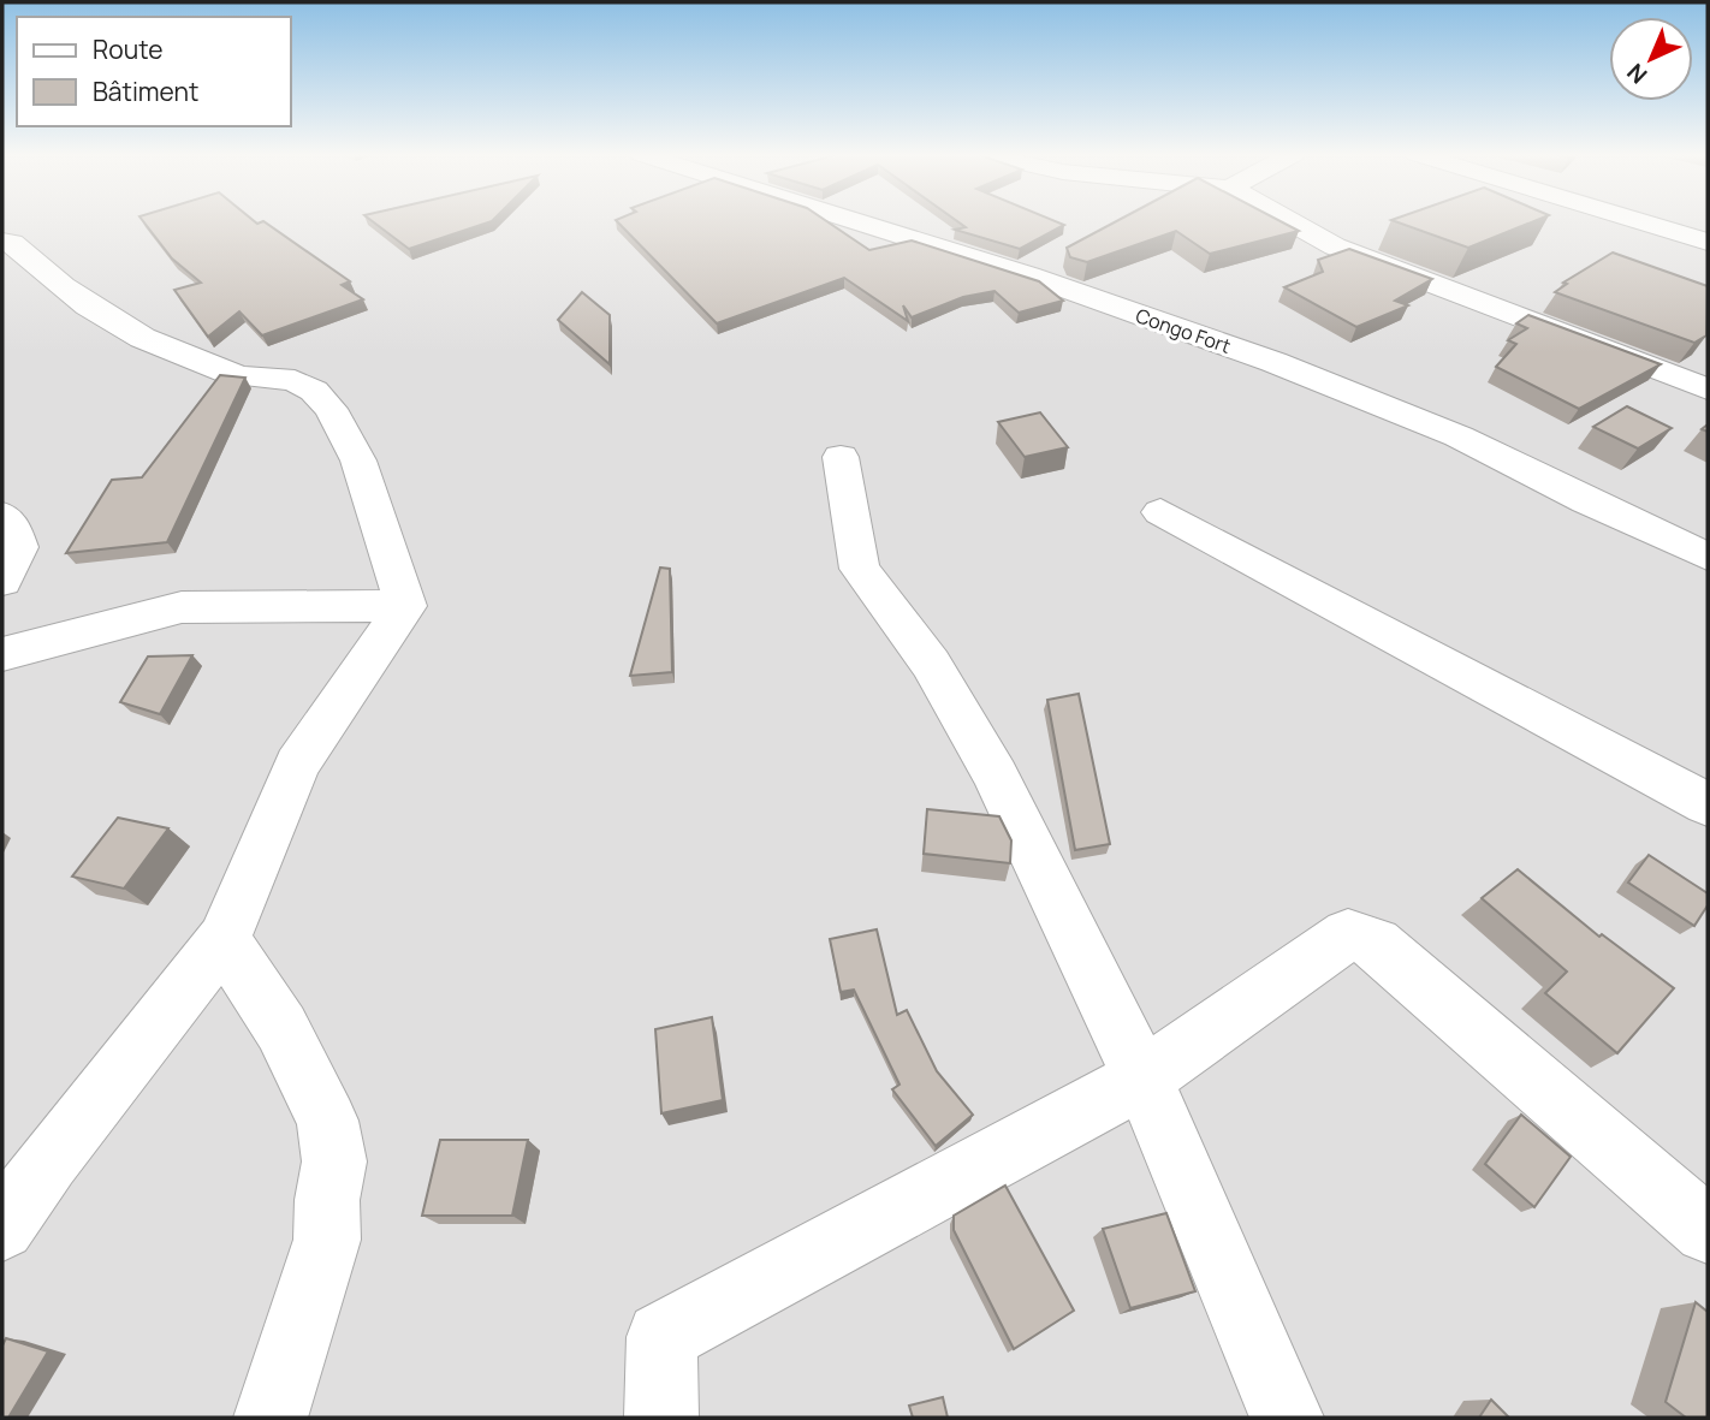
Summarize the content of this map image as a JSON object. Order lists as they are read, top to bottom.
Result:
{
  "streets": {
    "street": ["Congo Fort"]
  },
  "legend": ["Route", "Bâtiment"],
  "north": "bottom left"
}
